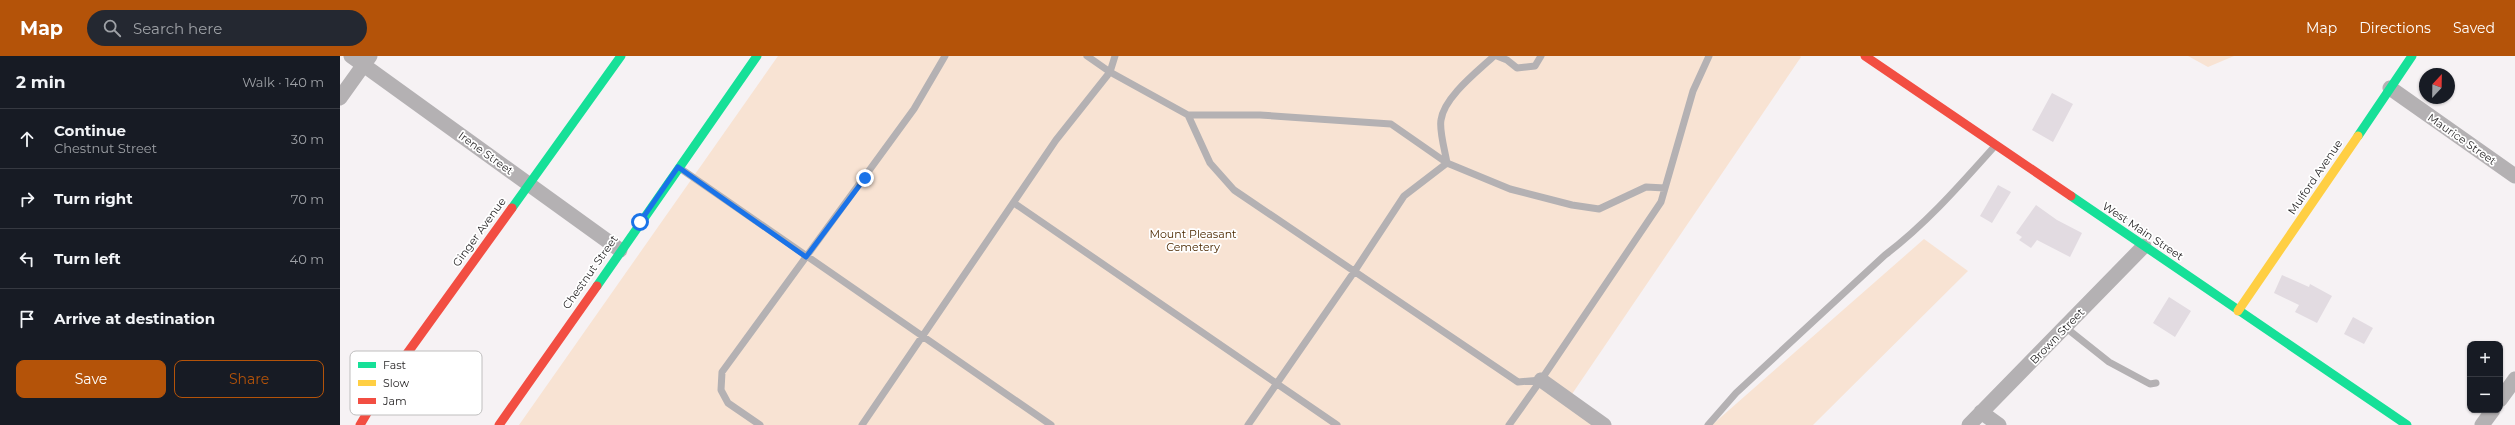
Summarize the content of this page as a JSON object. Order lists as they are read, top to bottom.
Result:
{
  "streets": {
    "main road": [
      "Mulford Avenue",
      "West Main Street",
      "Ginger Avenue",
      "Chestnut Street"
    ],
    "street": ["Maurice Street", "Irene Street", "Brown Street"]
  },
  "crossings": [
    ["Maurice Street", "Mulford Avenue"],
    ["Irene Street", "Ginger Avenue"],
    ["Irene Street", "Chestnut Street"],
    ["Mulford Avenue", "West Main Street"],
    ["West Main Street", "Brown Street"]
  ],
  "parks": ["Mount Pleasant Cemetery"],
  "legend": ["Fast", "Slow", "Jam"],
  "north": "top",
  "page": {
    "header": "Map",
    "search": "Search here",
    "nav": ["Map", "Directions", "Saved"],
    "heading": ["2 min", "Walk · 140 m"],
    "list": [
      ["Continue", "Chestnut Street", "30 m"],
      ["Turn right", "70 m"],
      ["Turn left", "40 m"],
      "Arrive at destination"
    ],
    "map_buttons": ["+", "−"],
    "buttons": ["Save", "Share"]
  }
}
